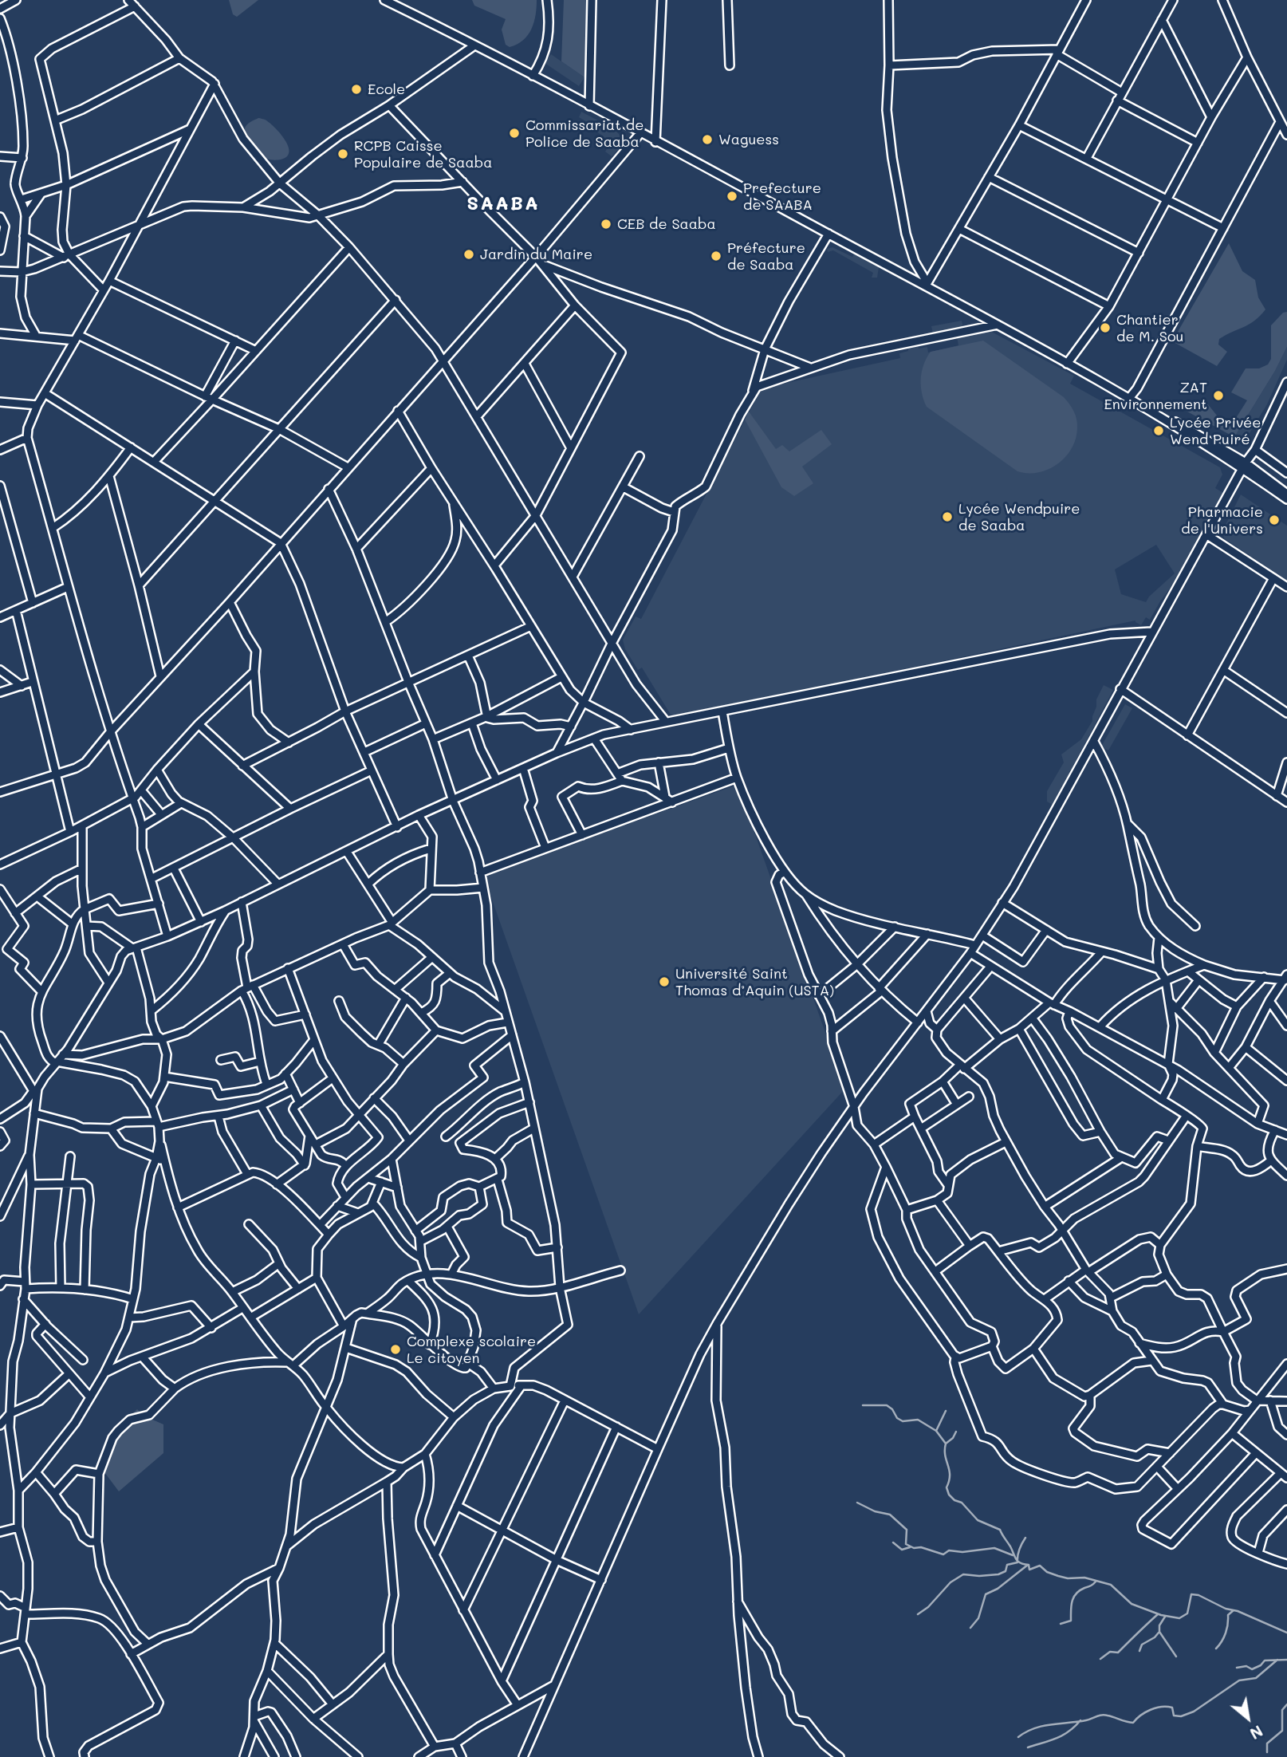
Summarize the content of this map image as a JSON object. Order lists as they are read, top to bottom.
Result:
{
  "districts": ["SAABA"],
  "places": [
    "Ecole",
    "Commissariat de Police de Saaba",
    "Waguess",
    "RCPB Caisse Populaire de Saaba",
    "Prefecture de SAABA",
    "CEB de Saaba",
    "Jardin du Maire",
    "Préfecture de Saaba",
    "Chantier de M. Sou",
    "ZAT Environnement",
    "Lycée Privée Wend Puiré",
    "Lycée Wendpuire de Saaba",
    "Pharmacie de l'Univers",
    "Université Saint Thomas d’Aquin (USTA)",
    "Complexe scolaire Le citoyen"
  ],
  "north": "bottom right"
}
